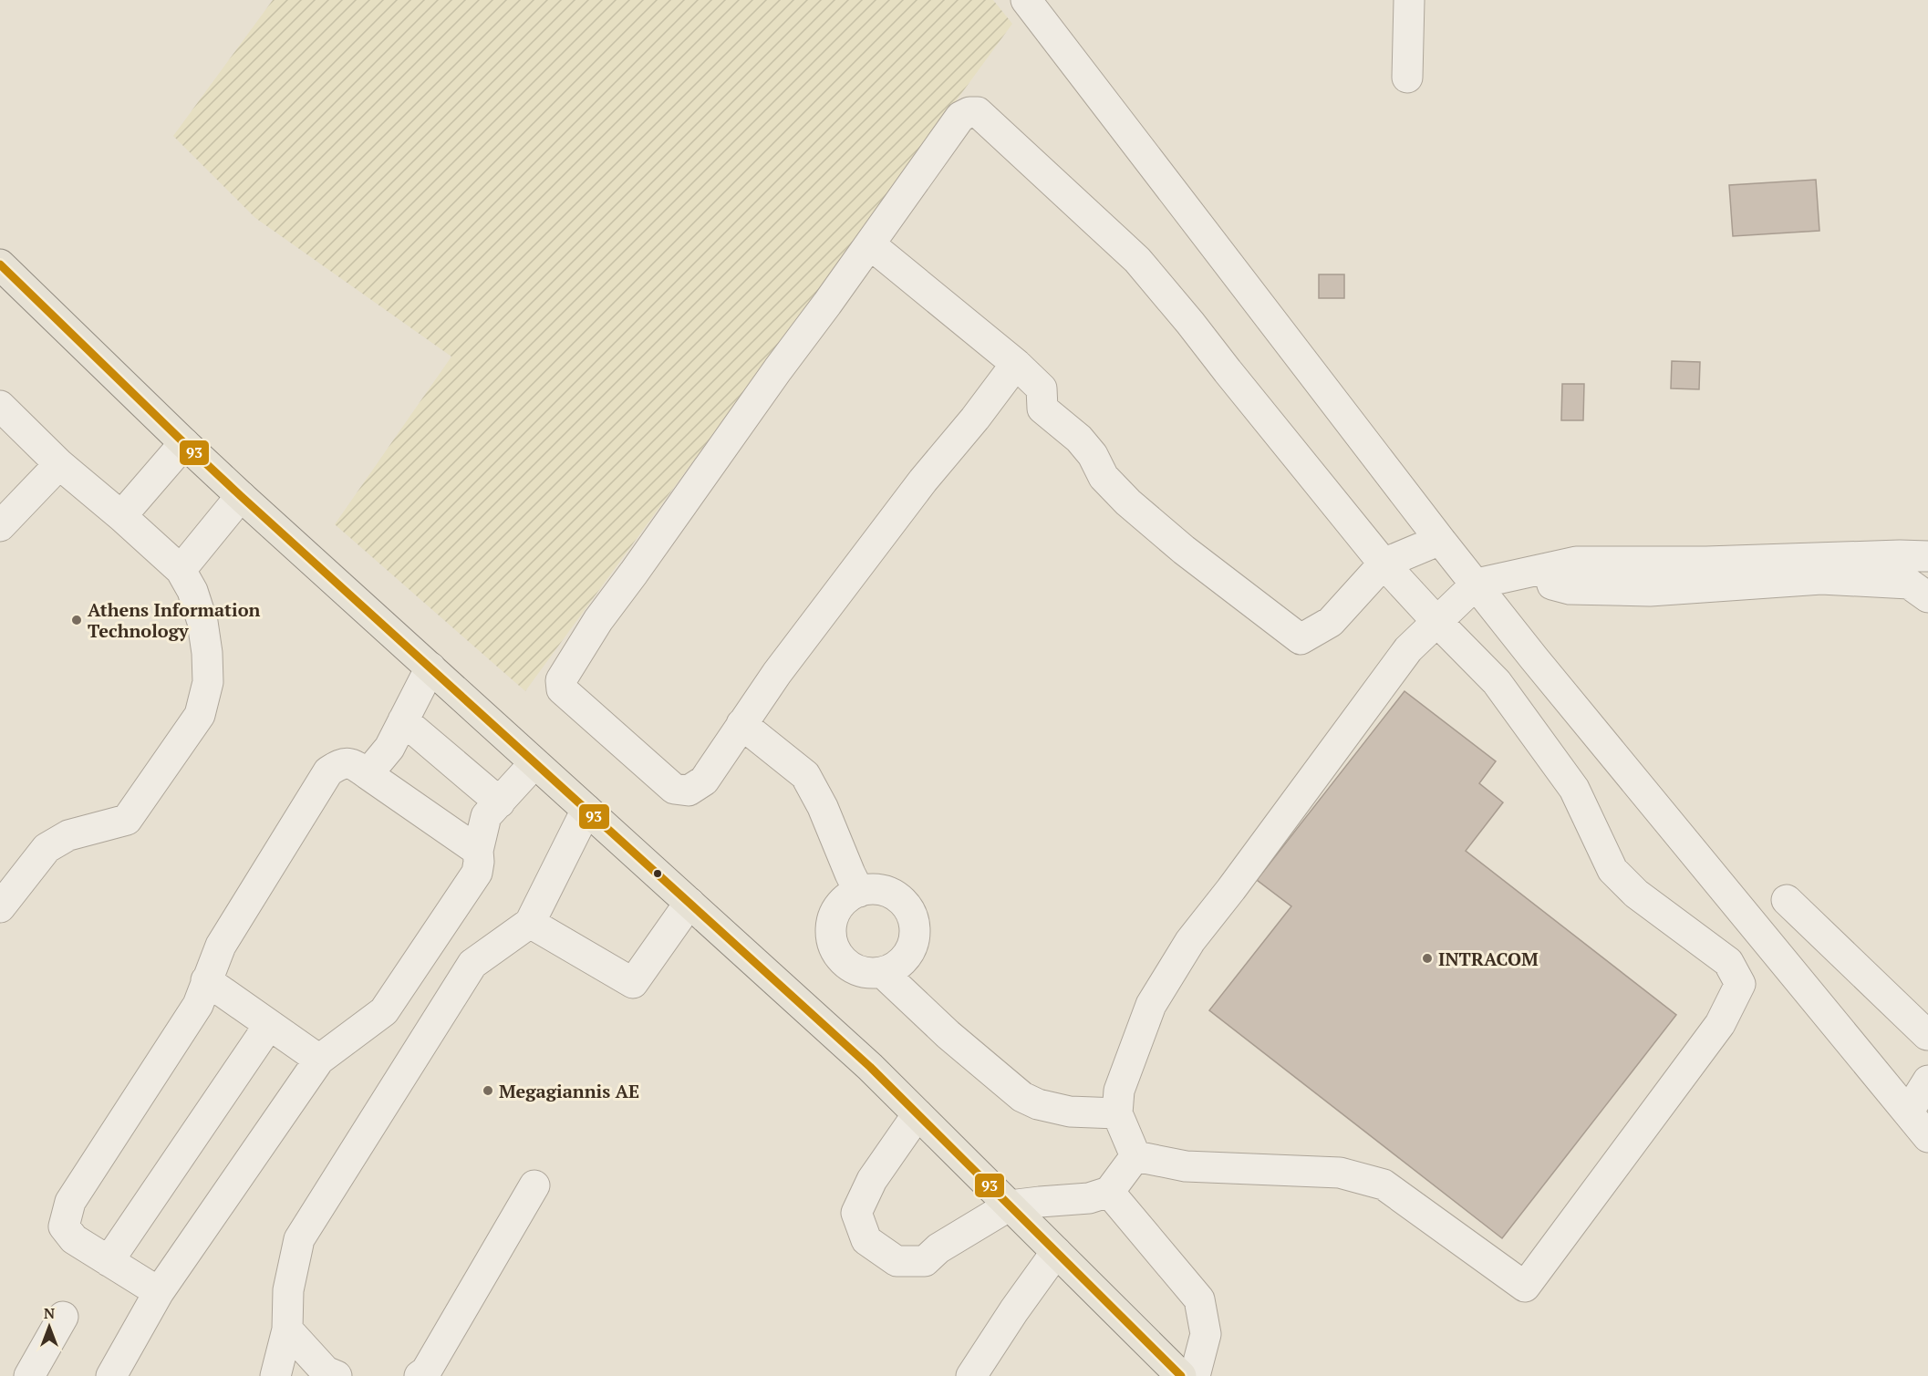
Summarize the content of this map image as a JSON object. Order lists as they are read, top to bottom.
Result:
{
  "places": ["Athens Information Technology", "INTRACOM", "Megagiannis AE"],
  "lines": ["transit line 93"],
  "north": "top"
}
